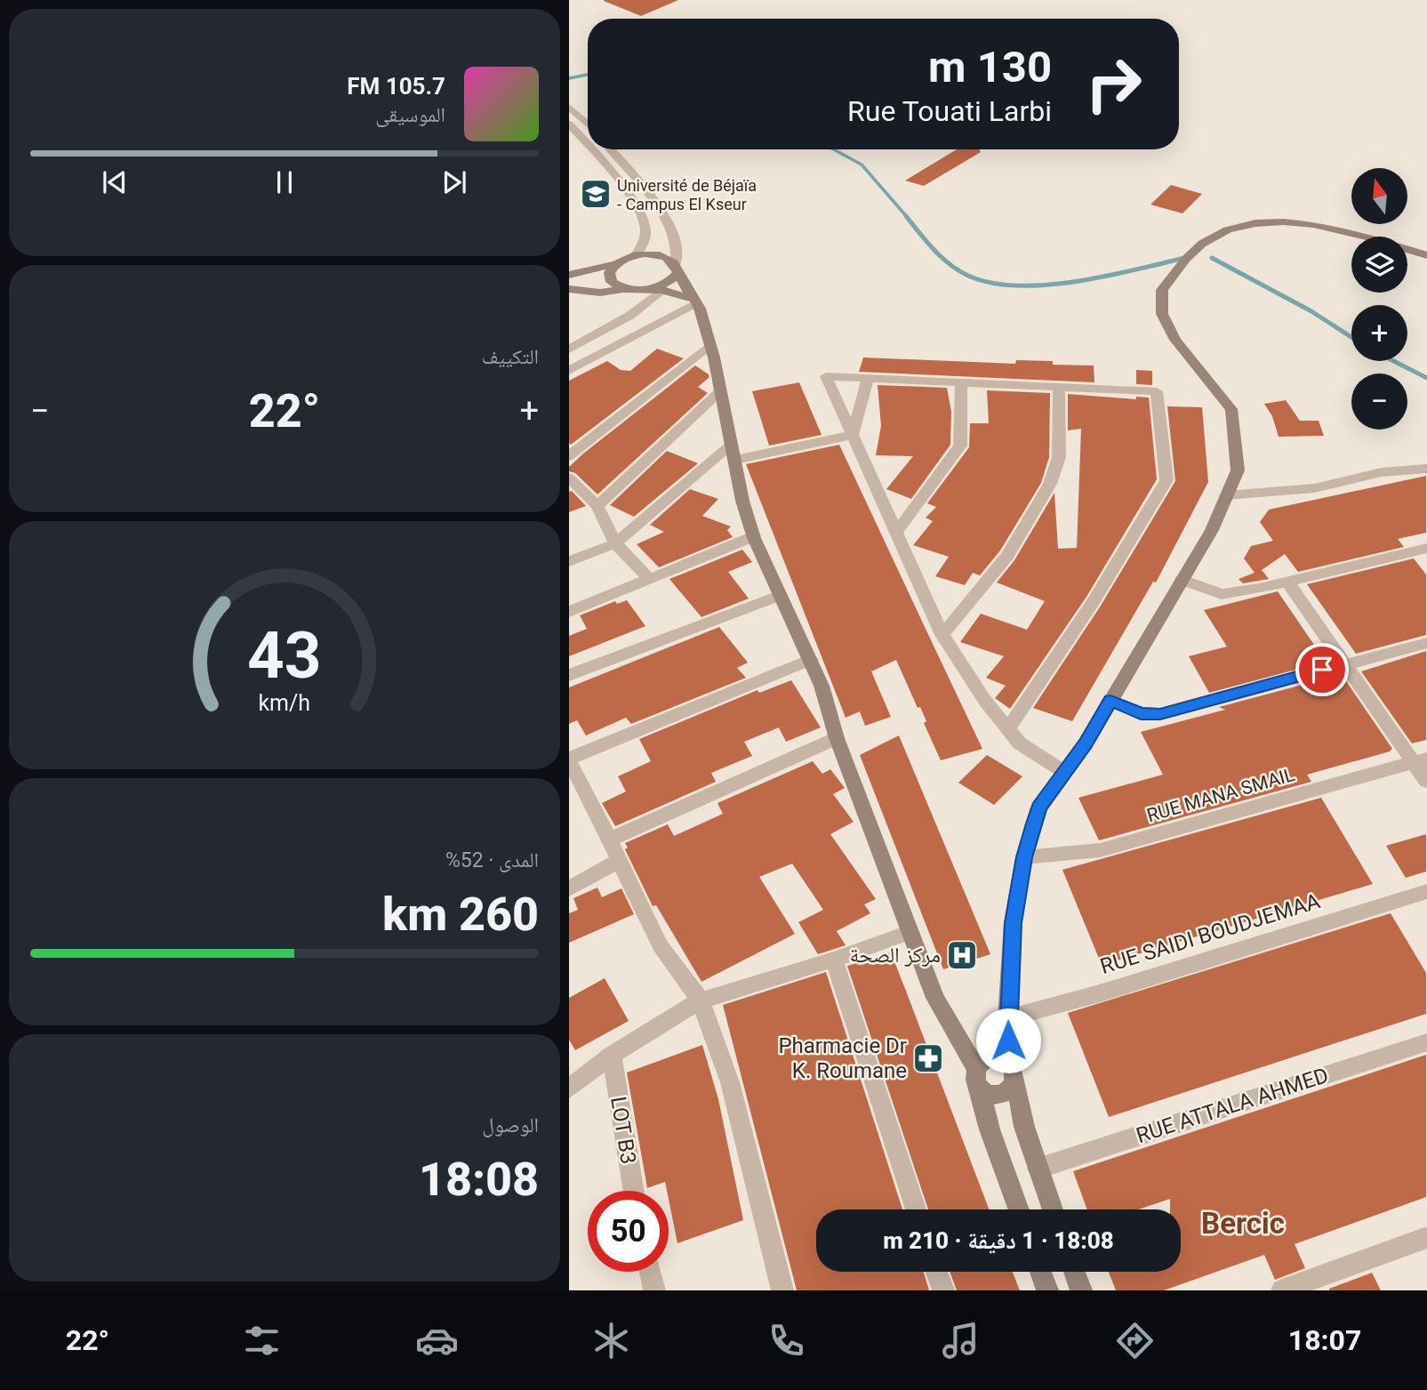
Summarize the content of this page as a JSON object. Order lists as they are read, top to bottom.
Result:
{
  "streets": {
    "street": [
      "RUE MANA SMAIL",
      "RUE SAIDI BOUDJEMAA",
      "RUE ATTALA AHMED",
      "LOT B3"
    ]
  },
  "districts": ["Bercic"],
  "places": {
    "school or university": ["Université de Béjaïa - Campus El Kseur"],
    "hospital": ["مركز الصحة"],
    "pharmacy": ["Pharmacie Dr K. Roumane"]
  },
  "north": "top",
  "page": {
    "turn": ["130 m", "Rue Touati Larbi"],
    "song": ["105.7 FM", "الموسيقى"],
    "map_buttons": ["+", "−"],
    "tile": [
      "التكييف",
      ["المدى · 52%", "260 km"],
      ["الوصول", "18:08"]
    ],
    "heat": ["−", "22°", "+"],
    "limit": "50",
    "trip": "18:08 · 1 دقيقة · 210 m",
    "tabs": ["18:07", "22°"],
    "gauge": ["43", "km/h"]
  }
}
